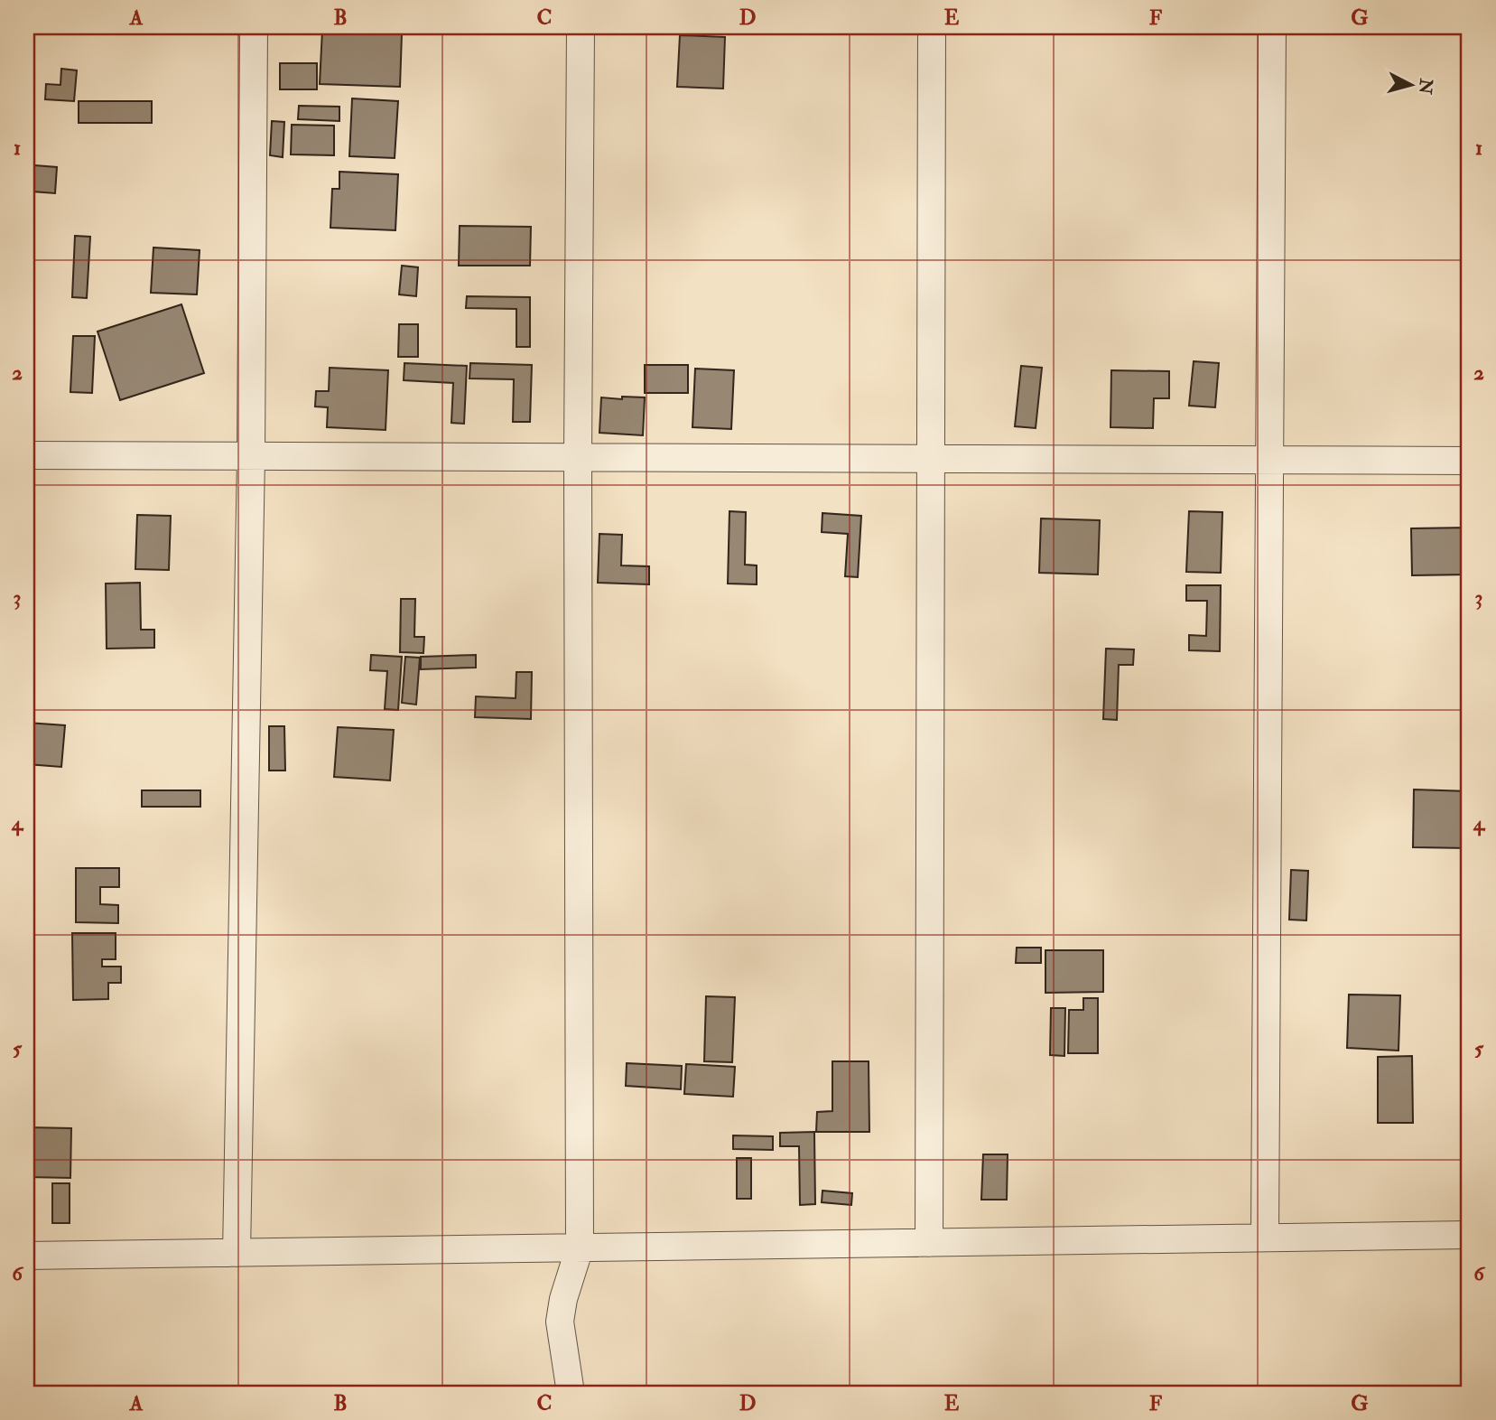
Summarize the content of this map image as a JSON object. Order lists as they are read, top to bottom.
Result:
{
  "north": "right",
  "grid": {
    "columns": [
      "A",
      "B",
      "C",
      "D",
      "E",
      "F",
      "G"
    ],
    "rows": [
      "1",
      "2",
      "3",
      "4",
      "5",
      "6"
    ]
  }
}
